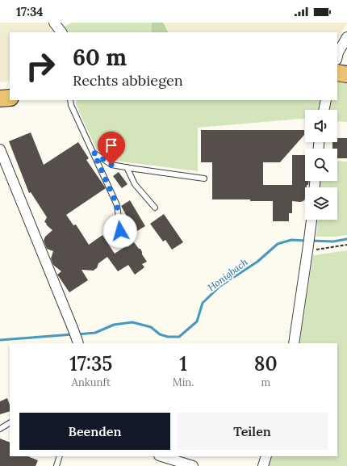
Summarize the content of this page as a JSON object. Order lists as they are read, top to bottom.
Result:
{
  "water": ["Honigbach"],
  "page": {
    "status": "17:34",
    "turn": ["60 m", "Rechts abbiegen"],
    "eta": [
      "17:35",
      "Ankunft",
      "1",
      "Min.",
      "80",
      "m"
    ],
    "buttons": ["Beenden", "Teilen"]
  }
}
